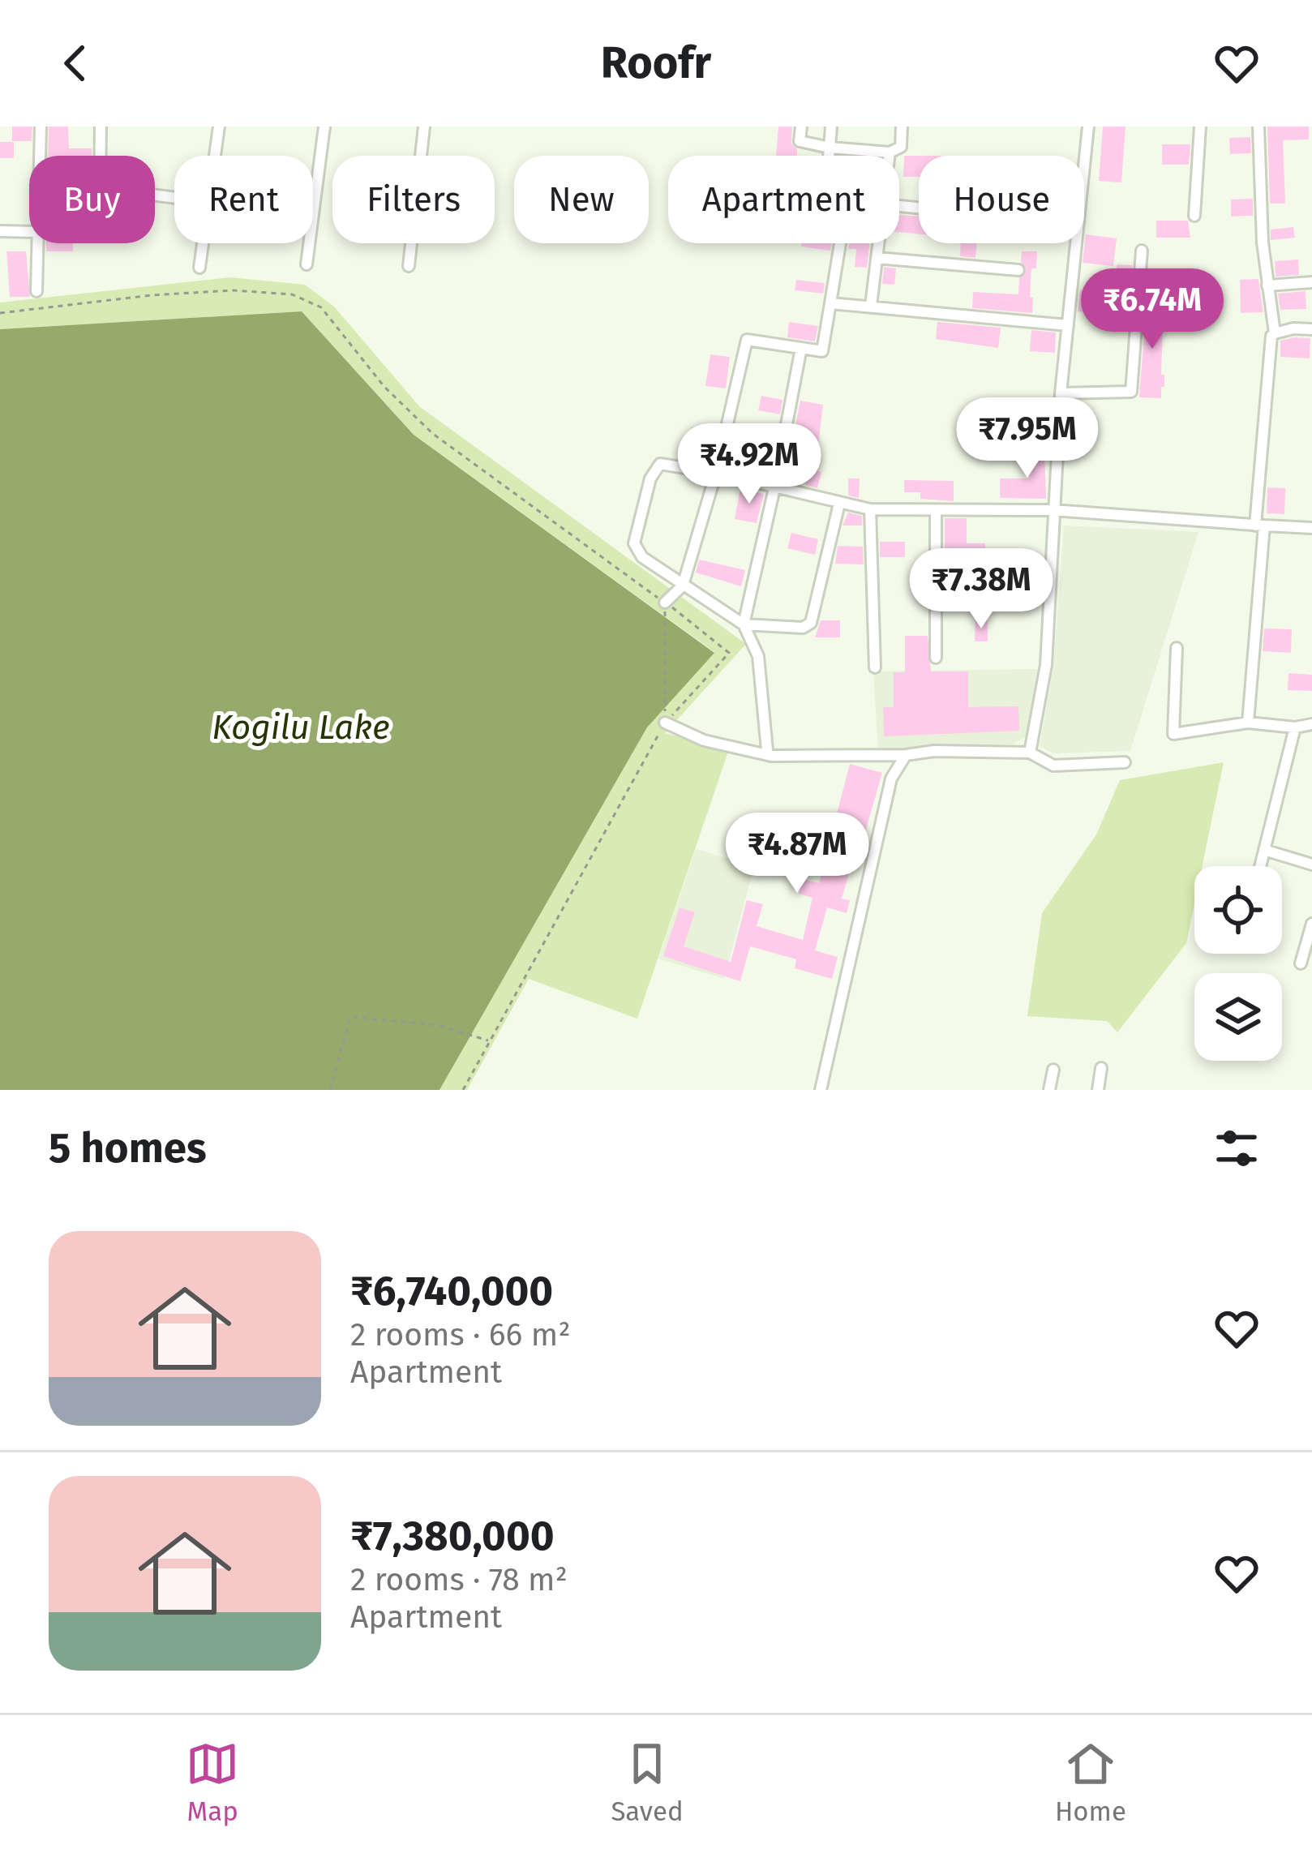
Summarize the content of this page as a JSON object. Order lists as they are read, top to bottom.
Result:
{
  "water": ["Kogilu Lake"],
  "page": {
    "header": "Roofr",
    "chip": [
      "Buy",
      "Rent",
      "Filters",
      "New",
      "Apartment",
      "House"
    ],
    "price": [
      "₹6.74M",
      "₹7.95M",
      "₹4.92M",
      "₹7.38M",
      "₹4.87M"
    ],
    "heading": "5 homes",
    "list": [
      {
        "name": "₹6,740,000",
        "note": "2 rooms · 66 m² · Apartment"
      },
      {
        "name": "₹7,380,000",
        "note": "2 rooms · 78 m² · Apartment"
      }
    ],
    "tabs": ["Map", "Saved", "Home"]
  }
}
